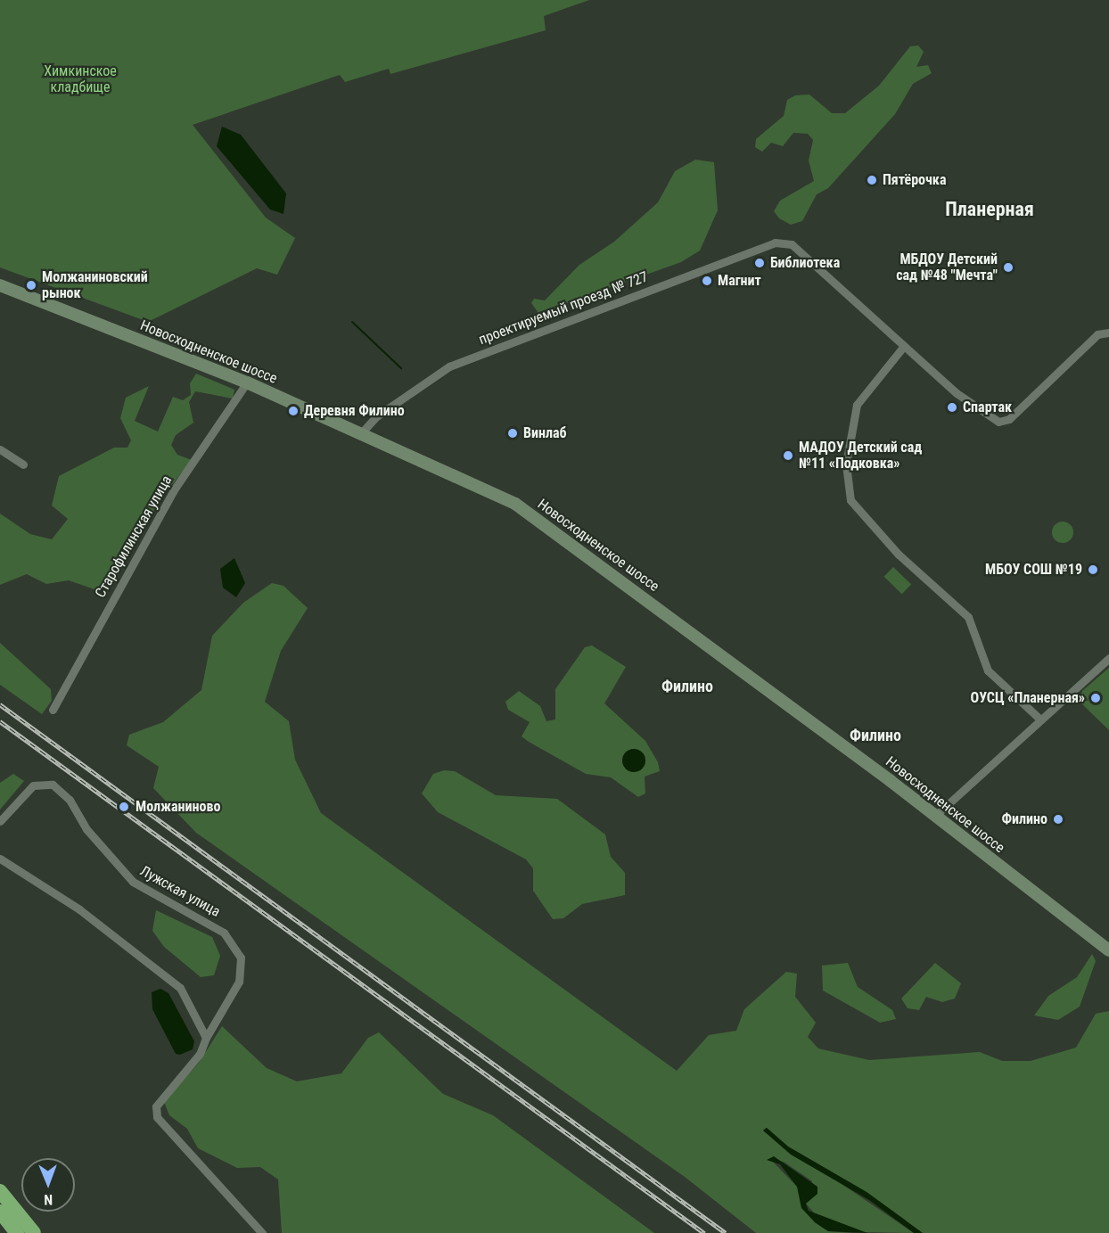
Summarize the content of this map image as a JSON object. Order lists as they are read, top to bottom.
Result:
{
  "streets": {
    "main road": ["Новосходненское шоссе"],
    "street": ["проектируемый проезд № 727", "Старофилинская улица", "Лужская улица"]
  },
  "crossings": [
    ["проектируемый проезд № 727", "Новосходненское шоссе"],
    ["Новосходненское шоссе", "Старофилинская улица"]
  ],
  "districts": ["Планерная", "Филино", "Филино"],
  "parks": ["Химкинское кладбище"],
  "places": [
    "Пятёрочка",
    "Библиотека",
    "МБДОУ Детский сад №48 \"Мечта\"",
    "Магнит",
    "Молжаниновский рынок",
    "Спартак",
    "Деревня Филино",
    "Винлаб",
    "МАДОУ Детский сад №11 «Подковка»",
    "МБОУ СОШ №19",
    "ОУСЦ «Планерная»",
    "Молжаниново",
    "Филино"
  ],
  "north": "bottom"
}
